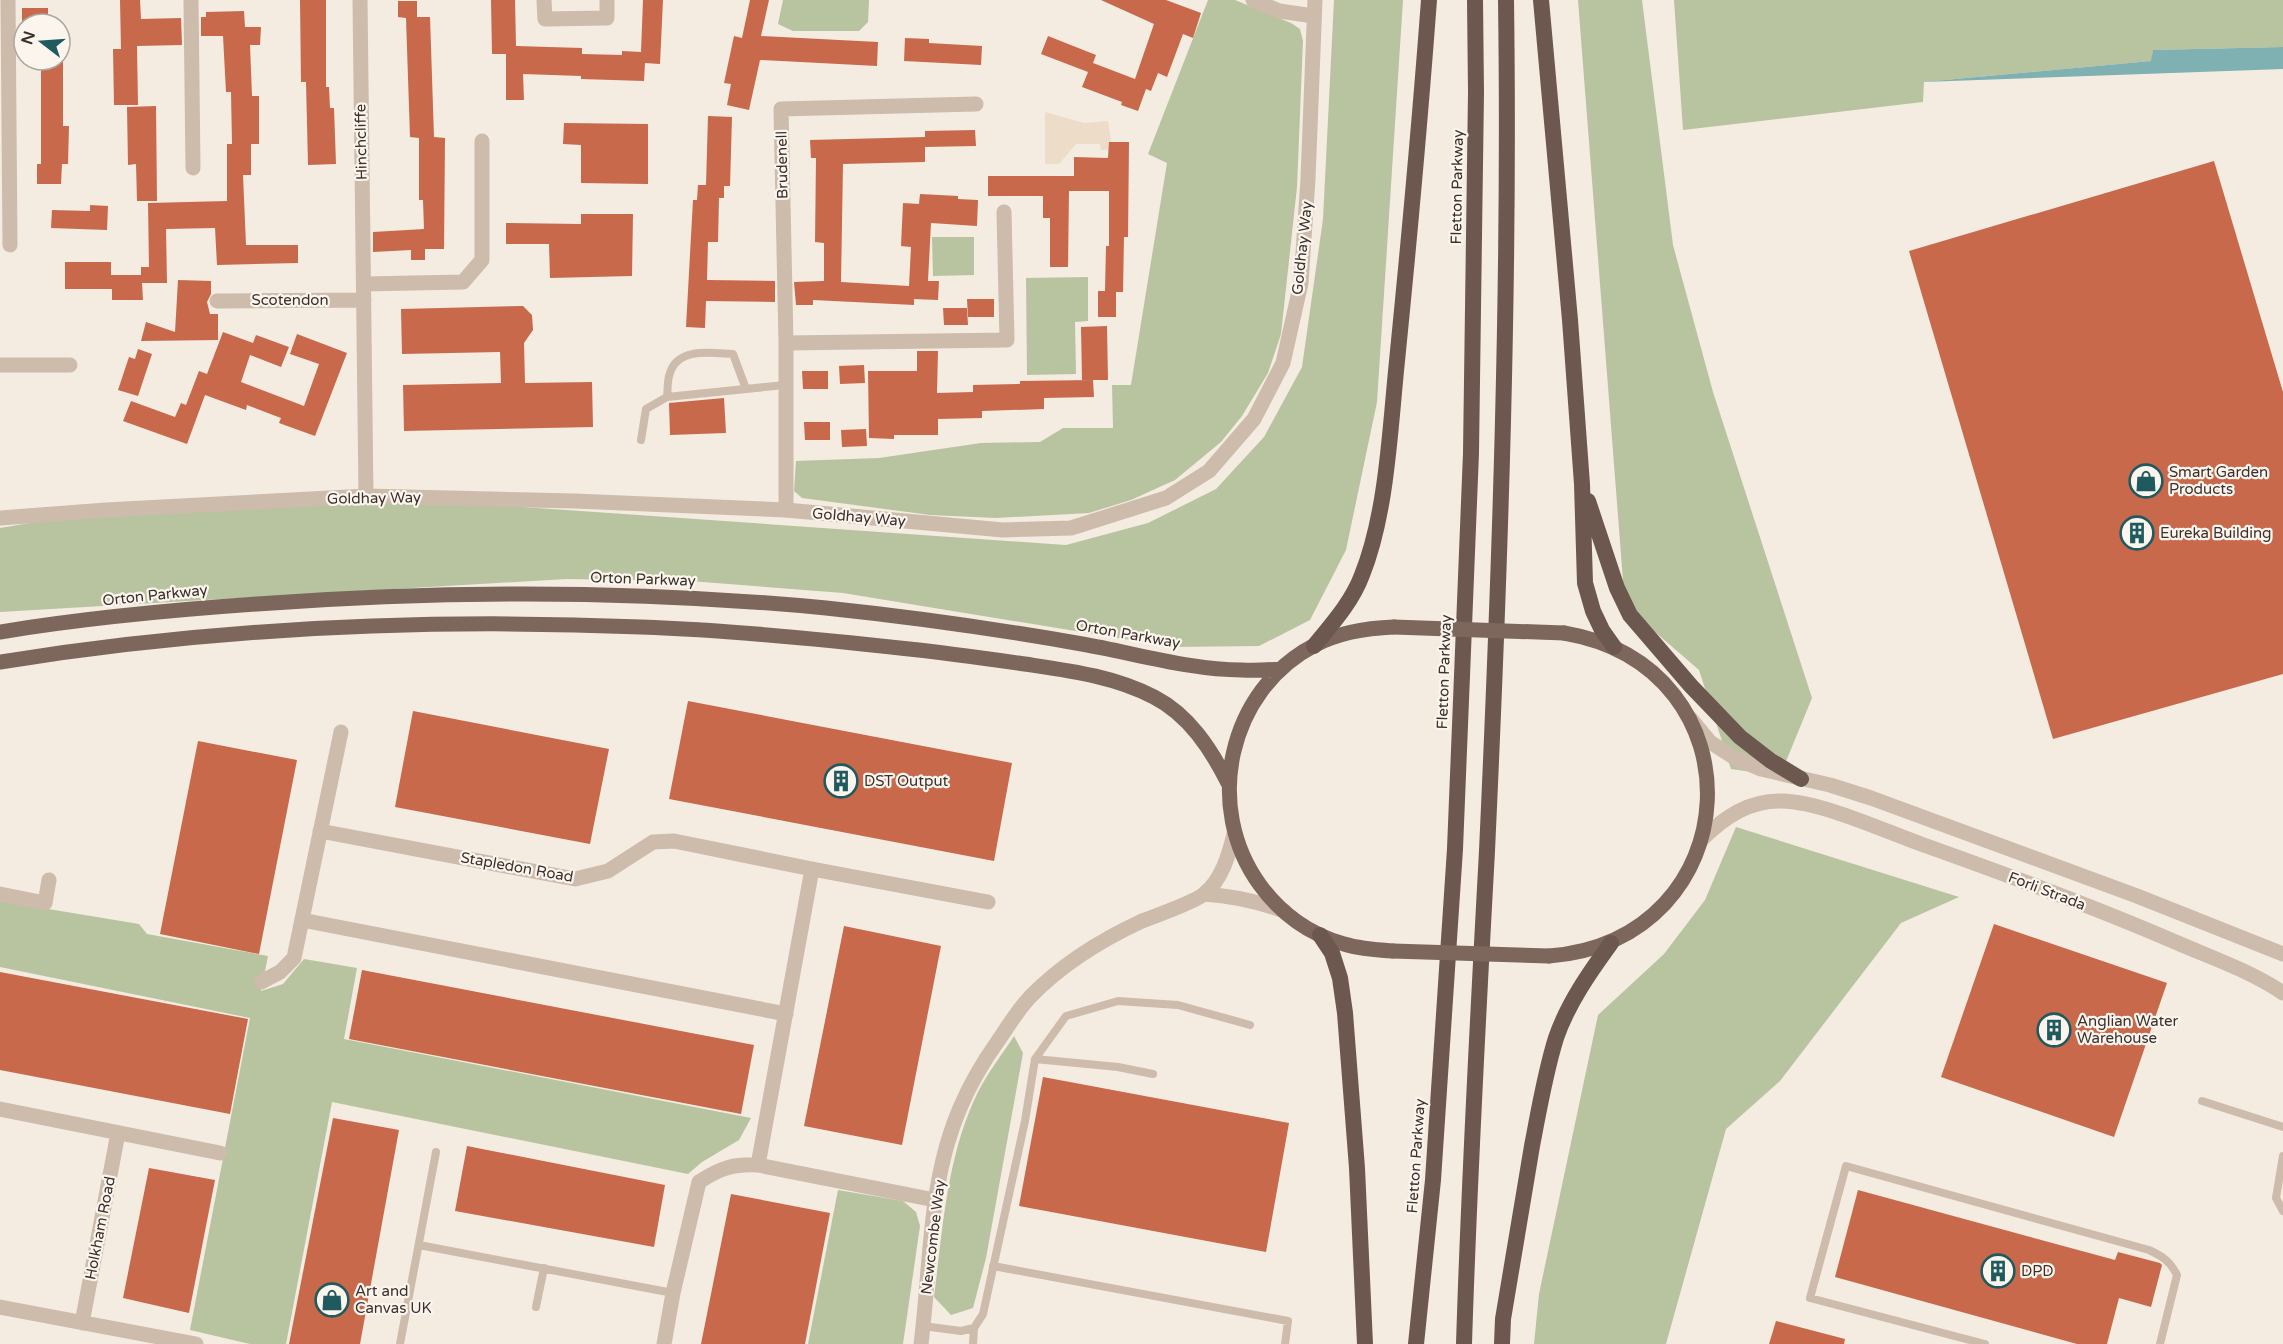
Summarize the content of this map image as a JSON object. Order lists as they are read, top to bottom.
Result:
{
  "streets": {
    "highway": ["Fletton Parkway"],
    "main road": ["Orton Parkway"],
    "street": [
      "Hinchcliffe",
      "Brudenell",
      "Goldhay Way",
      "Scotendon",
      "Stapledon Road",
      "Forli Strada",
      "Holkham Road",
      "Newcombe Way"
    ]
  },
  "crossings": [
    ["Hinchcliffe", "Goldhay Way"],
    ["Hinchcliffe", "Scotendon"],
    ["Brudenell", "Goldhay Way"]
  ],
  "places": {
    "shop": ["Smart Garden Products", "Art and Canvas UK"],
    "building": [
      "Eureka Building",
      "DST Output",
      "Anglian Water Warehouse",
      "DPD"
    ]
  },
  "north": "left"
}
